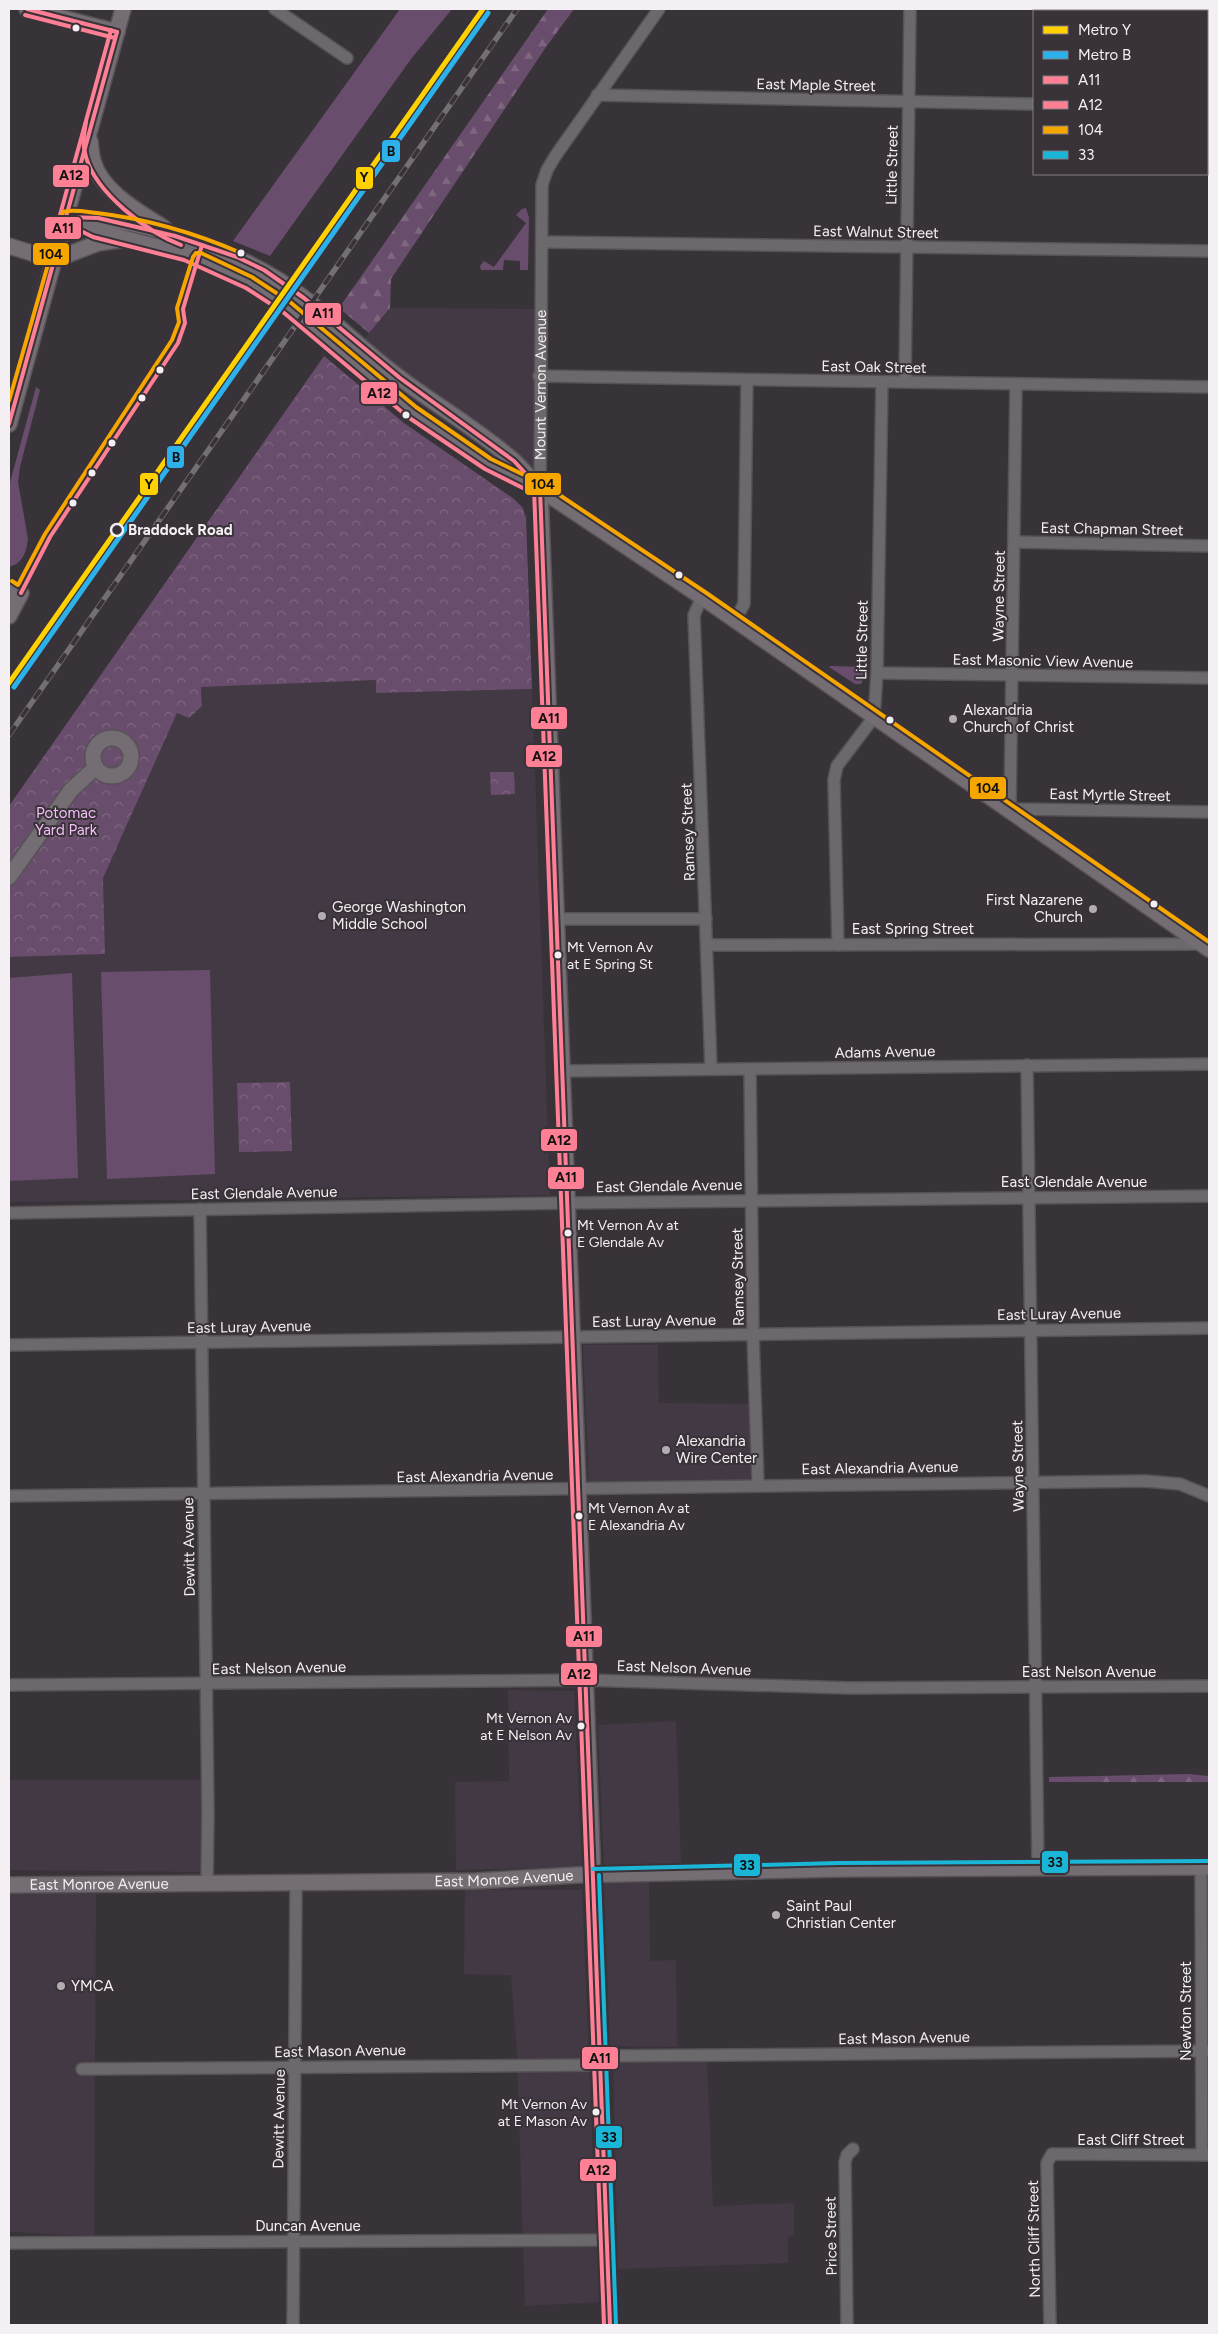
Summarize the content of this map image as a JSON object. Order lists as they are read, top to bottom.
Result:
{
  "streets": {
    "main road": ["Mount Vernon Avenue", "East Monroe Avenue"],
    "street": [
      "East Maple Street",
      "Little Street",
      "East Walnut Street",
      "East Oak Street",
      "East Chapman Street",
      "Wayne Street",
      "East Masonic View Avenue",
      "East Myrtle Street",
      "Ramsey Street",
      "East Spring Street",
      "Adams Avenue",
      "East Glendale Avenue",
      "East Luray Avenue",
      "East Alexandria Avenue",
      "Dewitt Avenue",
      "East Nelson Avenue",
      "Newton Street",
      "East Mason Avenue",
      "East Cliff Street",
      "Duncan Avenue",
      "Price Street",
      "North Cliff Street"
    ]
  },
  "crossings": [
    ["East Maple Street", "Little Street"],
    ["East Maple Street", "Mount Vernon Avenue"],
    ["Little Street", "East Walnut Street"],
    ["Little Street", "East Oak Street"],
    ["Little Street", "East Masonic View Avenue"],
    ["East Walnut Street", "Mount Vernon Avenue"],
    ["East Oak Street", "Mount Vernon Avenue"],
    ["East Oak Street", "Wayne Street"],
    ["Mount Vernon Avenue", "Adams Avenue"],
    ["Mount Vernon Avenue", "East Glendale Avenue"],
    ["Mount Vernon Avenue", "East Luray Avenue"],
    ["Mount Vernon Avenue", "East Alexandria Avenue"],
    ["Mount Vernon Avenue", "East Nelson Avenue"],
    ["Mount Vernon Avenue", "East Monroe Avenue"],
    ["Mount Vernon Avenue", "East Mason Avenue"],
    ["Mount Vernon Avenue", "Duncan Avenue"],
    ["East Chapman Street", "Wayne Street"],
    ["Wayne Street", "East Masonic View Avenue"],
    ["Wayne Street", "East Myrtle Street"],
    ["Wayne Street", "Adams Avenue"],
    ["Wayne Street", "East Glendale Avenue"],
    ["Wayne Street", "East Luray Avenue"],
    ["Wayne Street", "East Alexandria Avenue"],
    ["Wayne Street", "East Nelson Avenue"],
    ["Wayne Street", "East Monroe Avenue"],
    ["Ramsey Street", "East Spring Street"],
    ["Ramsey Street", "Adams Avenue"],
    ["Ramsey Street", "East Glendale Avenue"],
    ["Ramsey Street", "East Luray Avenue"],
    ["Ramsey Street", "East Alexandria Avenue"],
    ["East Glendale Avenue", "Dewitt Avenue"],
    ["East Luray Avenue", "Dewitt Avenue"],
    ["East Alexandria Avenue", "Dewitt Avenue"],
    ["Dewitt Avenue", "East Nelson Avenue"],
    ["Dewitt Avenue", "East Monroe Avenue"],
    ["Dewitt Avenue", "East Mason Avenue"],
    ["Dewitt Avenue", "Duncan Avenue"],
    ["East Monroe Avenue", "Newton Street"],
    ["Newton Street", "East Mason Avenue"],
    ["Newton Street", "East Cliff Street"],
    ["East Cliff Street", "North Cliff Street"]
  ],
  "parks": ["Potomac Yard Park"],
  "places": [
    "Braddock Road",
    "Alexandria Church of Christ",
    "First Nazarene Church",
    "George Washington Middle School",
    "Mt Vernon Av at E Spring St",
    "Mt Vernon Av at E Glendale Av",
    "Alexandria Wire Center",
    "Mt Vernon Av at E Alexandria Av",
    "Mt Vernon Av at E Nelson Av",
    "Saint Paul Christian Center",
    "YMCA",
    "Mt Vernon Av at E Mason Av"
  ],
  "lines": [
    "metro line Y",
    "transit line A11",
    "metro line B",
    "transit line A12",
    "transit line 104",
    "transit line 33"
  ],
  "legend": [
    "Metro Y",
    "Metro B",
    "A11",
    "A12",
    "104",
    "33"
  ]
}
